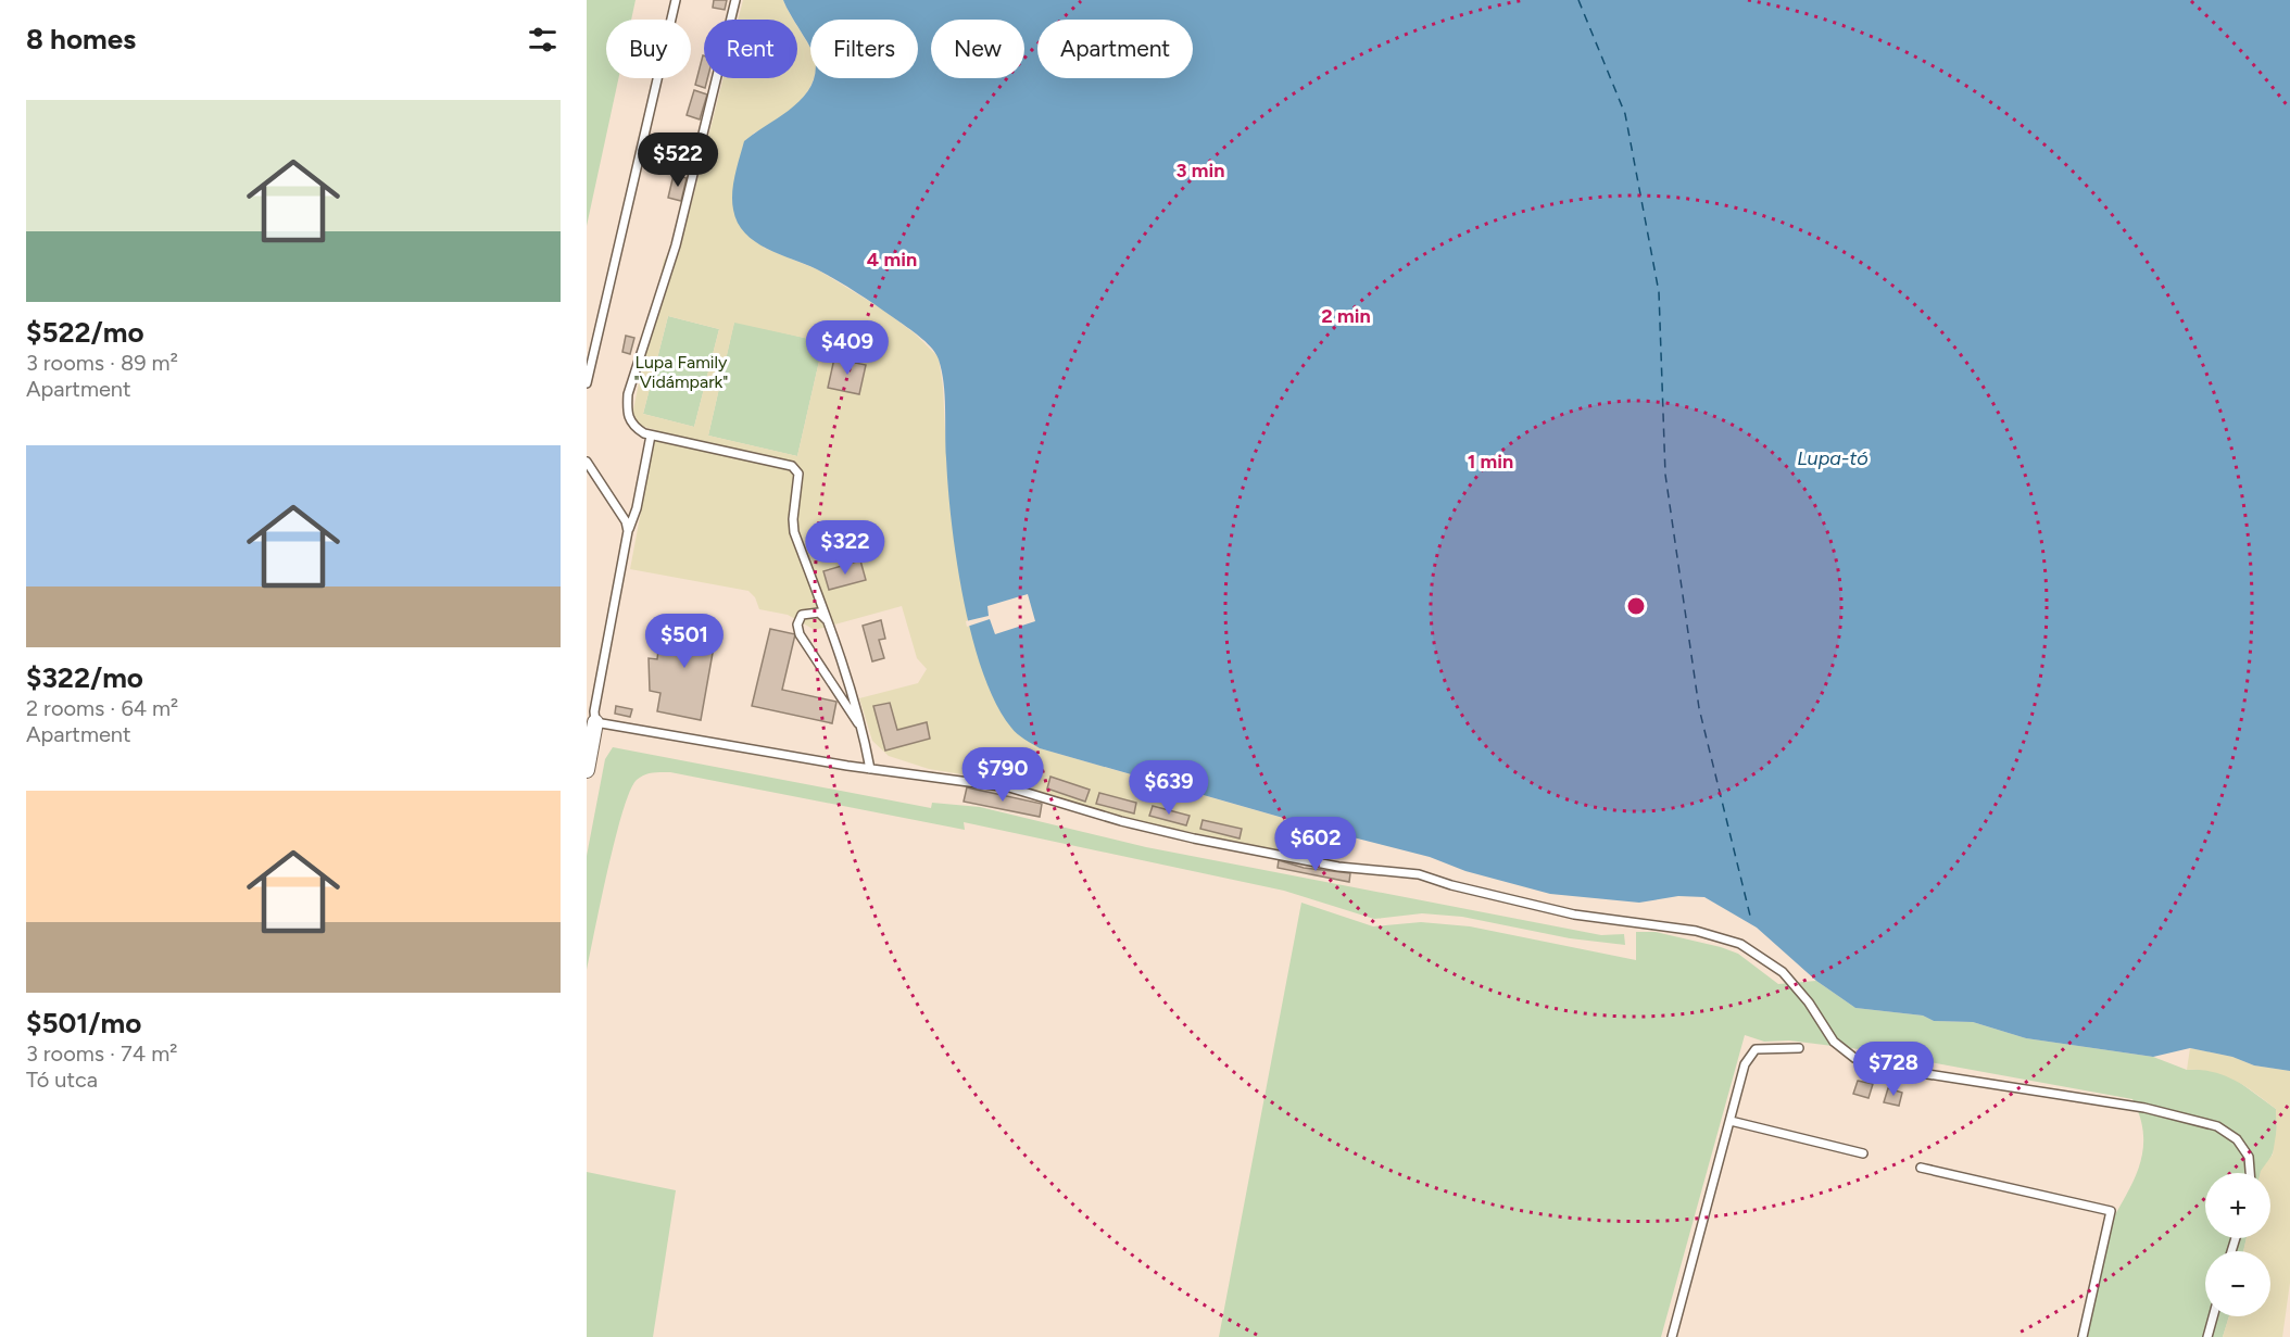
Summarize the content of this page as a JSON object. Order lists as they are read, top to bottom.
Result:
{
  "water": ["Lupa-tó"],
  "parks": ["Lupa Family \"Vidámpark\""],
  "page": {
    "heading": "8 homes",
    "chip": [
      "Buy",
      "Rent",
      "Filters",
      "New",
      "Apartment"
    ],
    "list": [
      {
        "name": "$522/mo",
        "note": "3 rooms · 89 m² · Apartment"
      },
      {
        "name": "$322/mo",
        "note": "2 rooms · 64 m² · Apartment"
      },
      {
        "name": "$501/mo",
        "note": "3 rooms · 74 m² · Tó utca"
      }
    ],
    "price": [
      "$522",
      "$409",
      "$322",
      "$501",
      "$790",
      "$639",
      "$602",
      "$728"
    ],
    "map_buttons": ["+", "−"]
  },
  "rings": [
    "3 min",
    "4 min",
    "2 min",
    "1 min"
  ]
}
